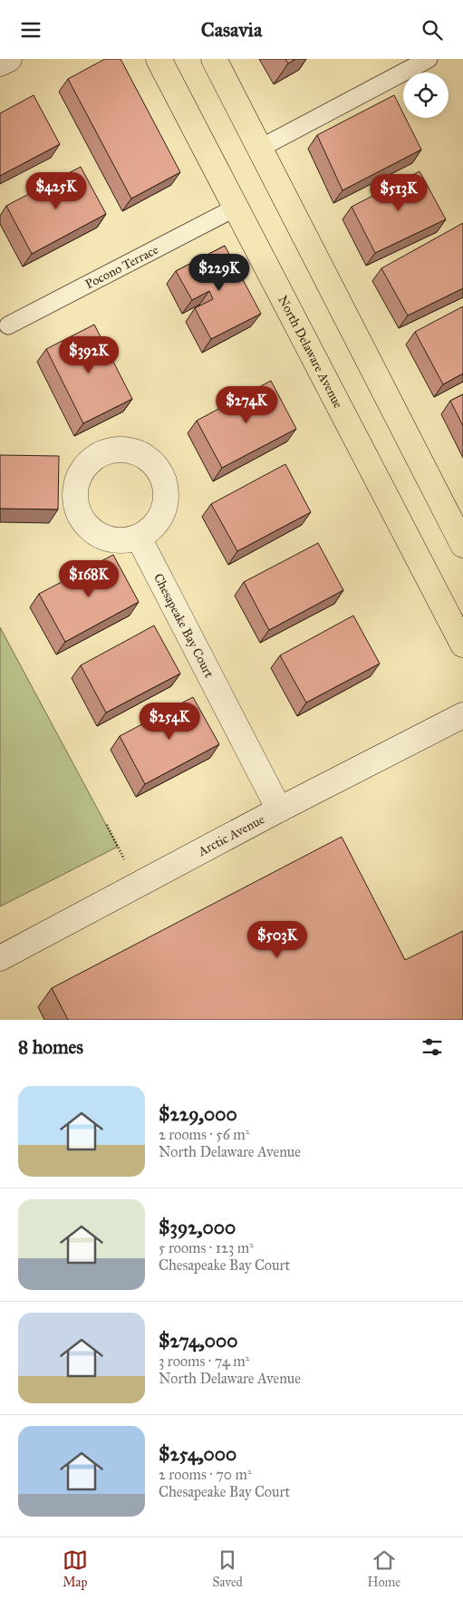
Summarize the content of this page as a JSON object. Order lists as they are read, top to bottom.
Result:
{
  "streets": {
    "highway": ["North Delaware Avenue"],
    "street": ["Chesapeake Bay Court", "Arctic Avenue"],
    "lane": ["Pocono Terrace"]
  },
  "crossings": [
    ["Pocono Terrace", "North Delaware Avenue"],
    ["Chesapeake Bay Court", "Arctic Avenue"]
  ],
  "page": {
    "header": "Casavia",
    "price": [
      "$425K",
      "$513K",
      "$229K",
      "$392K",
      "$274K",
      "$168K",
      "$254K",
      "$503K"
    ],
    "heading": "8 homes",
    "list": [
      {
        "name": "$229,000",
        "note": "2 rooms · 56 m² · North Delaware Avenue"
      },
      {
        "name": "$392,000",
        "note": "5 rooms · 123 m² · Chesapeake Bay Court"
      },
      {
        "name": "$274,000",
        "note": "3 rooms · 74 m² · North Delaware Avenue"
      },
      {
        "name": "$254,000",
        "note": "2 rooms · 70 m² · Chesapeake Bay Court"
      }
    ],
    "tabs": ["Map", "Saved", "Home"]
  }
}
